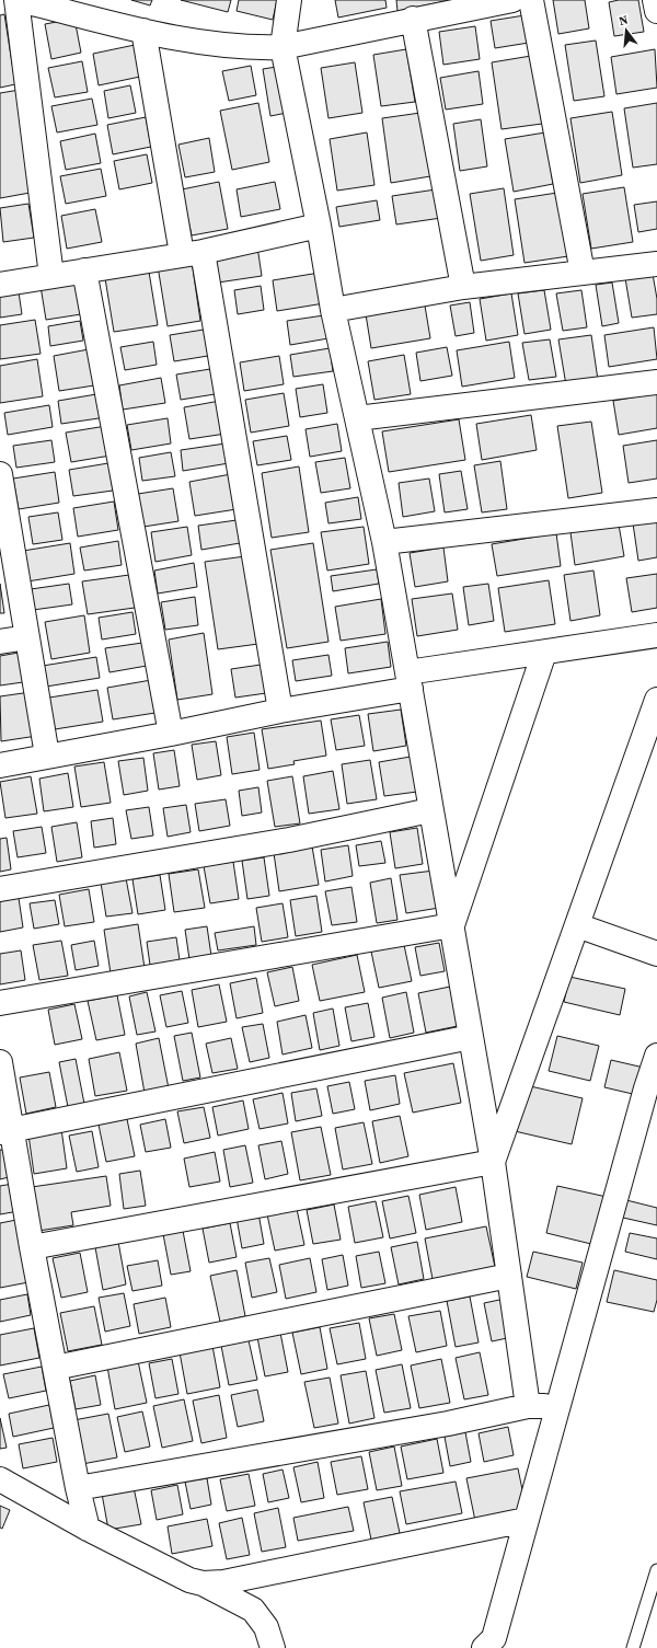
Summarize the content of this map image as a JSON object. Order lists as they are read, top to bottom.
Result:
{
  "north": "top"
}
